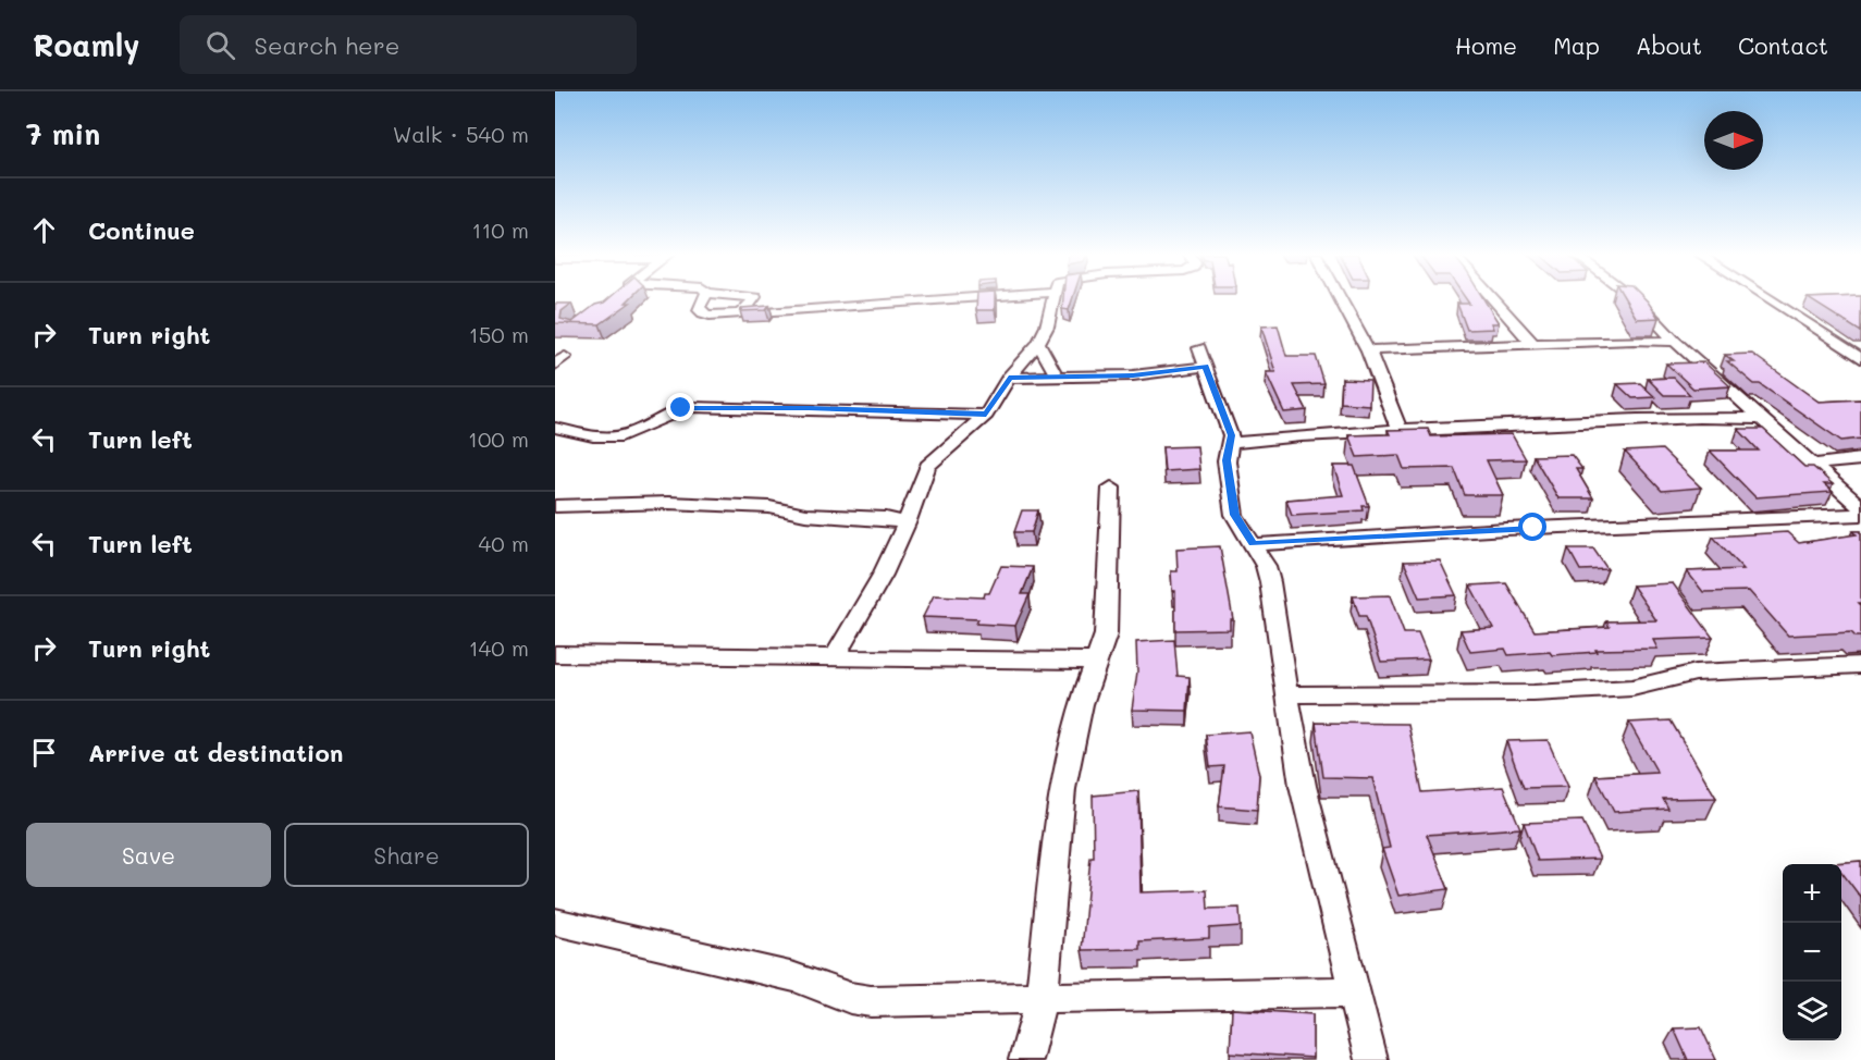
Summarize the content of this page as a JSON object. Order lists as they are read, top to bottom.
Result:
{
  "north": "right",
  "page": {
    "header": "Roamly",
    "search": "Search here",
    "nav": [
      "Home",
      "Map",
      "About",
      "Contact"
    ],
    "heading": ["7 min", "Walk · 540 m"],
    "list": [
      ["Continue", "110 m"],
      ["Turn right", "150 m"],
      ["Turn left", "100 m"],
      ["Turn left", "40 m"],
      ["Turn right", "140 m"],
      "Arrive at destination"
    ],
    "buttons": ["Save", "Share"],
    "map_buttons": ["+", "−"]
  }
}
